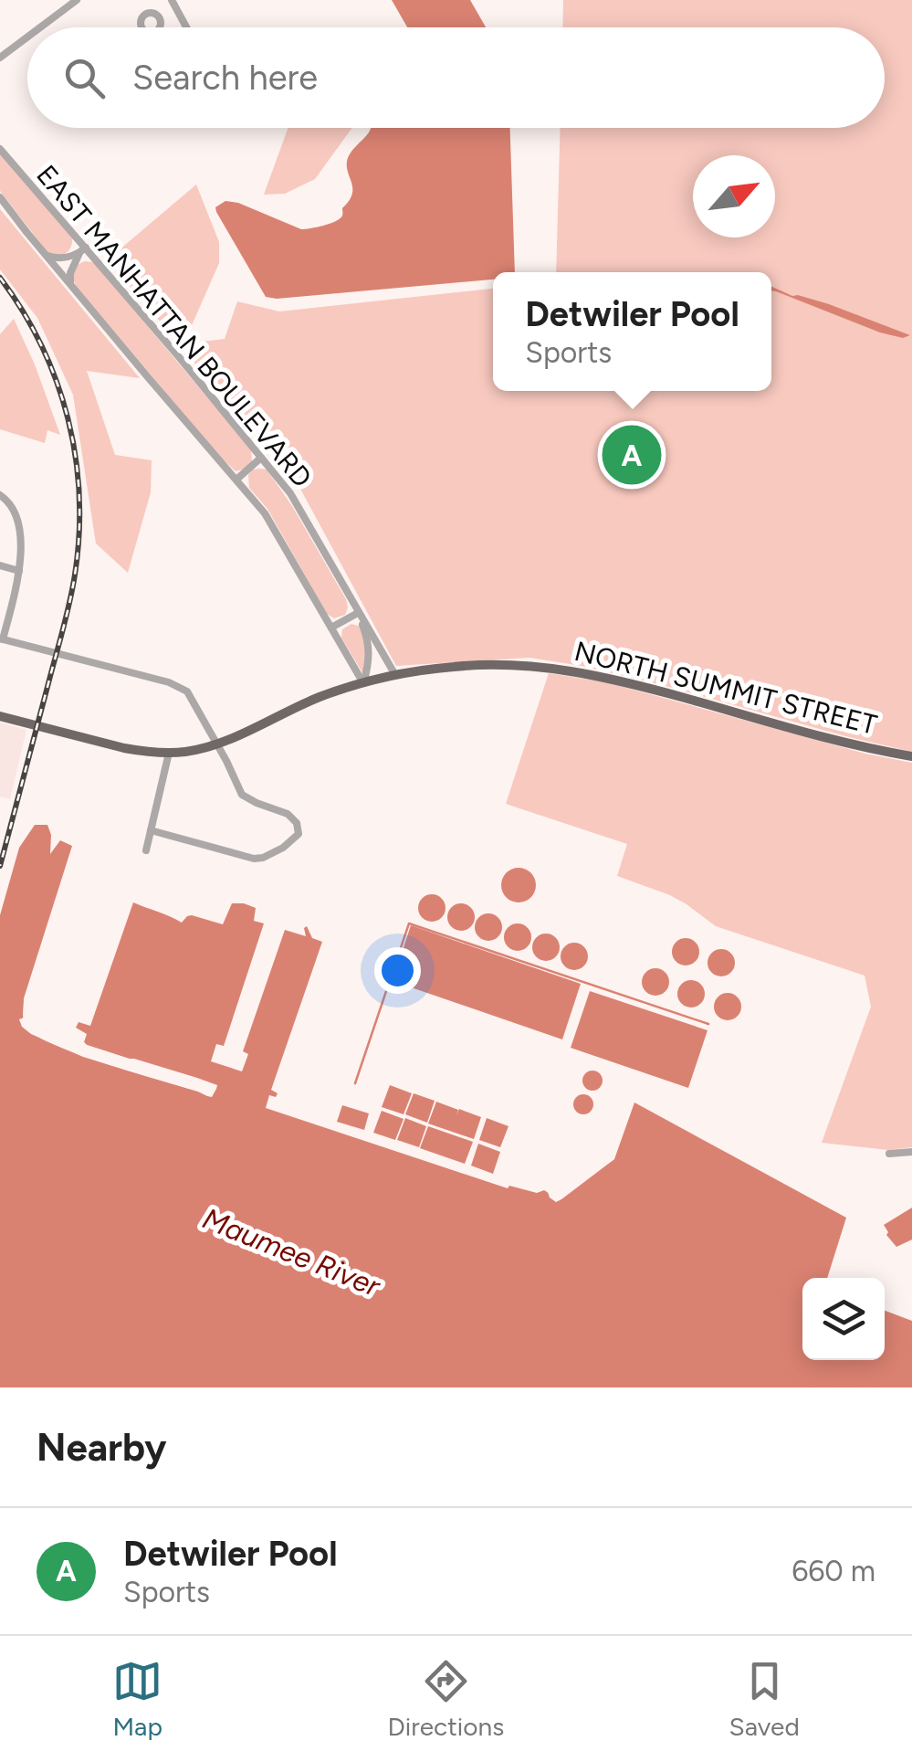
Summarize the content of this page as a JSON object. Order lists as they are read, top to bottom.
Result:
{
  "streets": {
    "main road": ["NORTH SUMMIT STREET"],
    "street": ["EAST MANHATTAN BOULEVARD"]
  },
  "crossings": [
    ["EAST MANHATTAN BOULEVARD", "NORTH SUMMIT STREET"]
  ],
  "water": ["Maumee River"],
  "north": "top right",
  "page": {
    "search": "Search here",
    "popup": ["Detwiler Pool", "Sports"],
    "pins": "A",
    "heading": "Nearby",
    "list": [
      {
        "mark": "A",
        "name": "Detwiler Pool",
        "note": "Sports",
        "value": "660 m"
      }
    ],
    "nav": ["Map", "Directions", "Saved"]
  }
}
